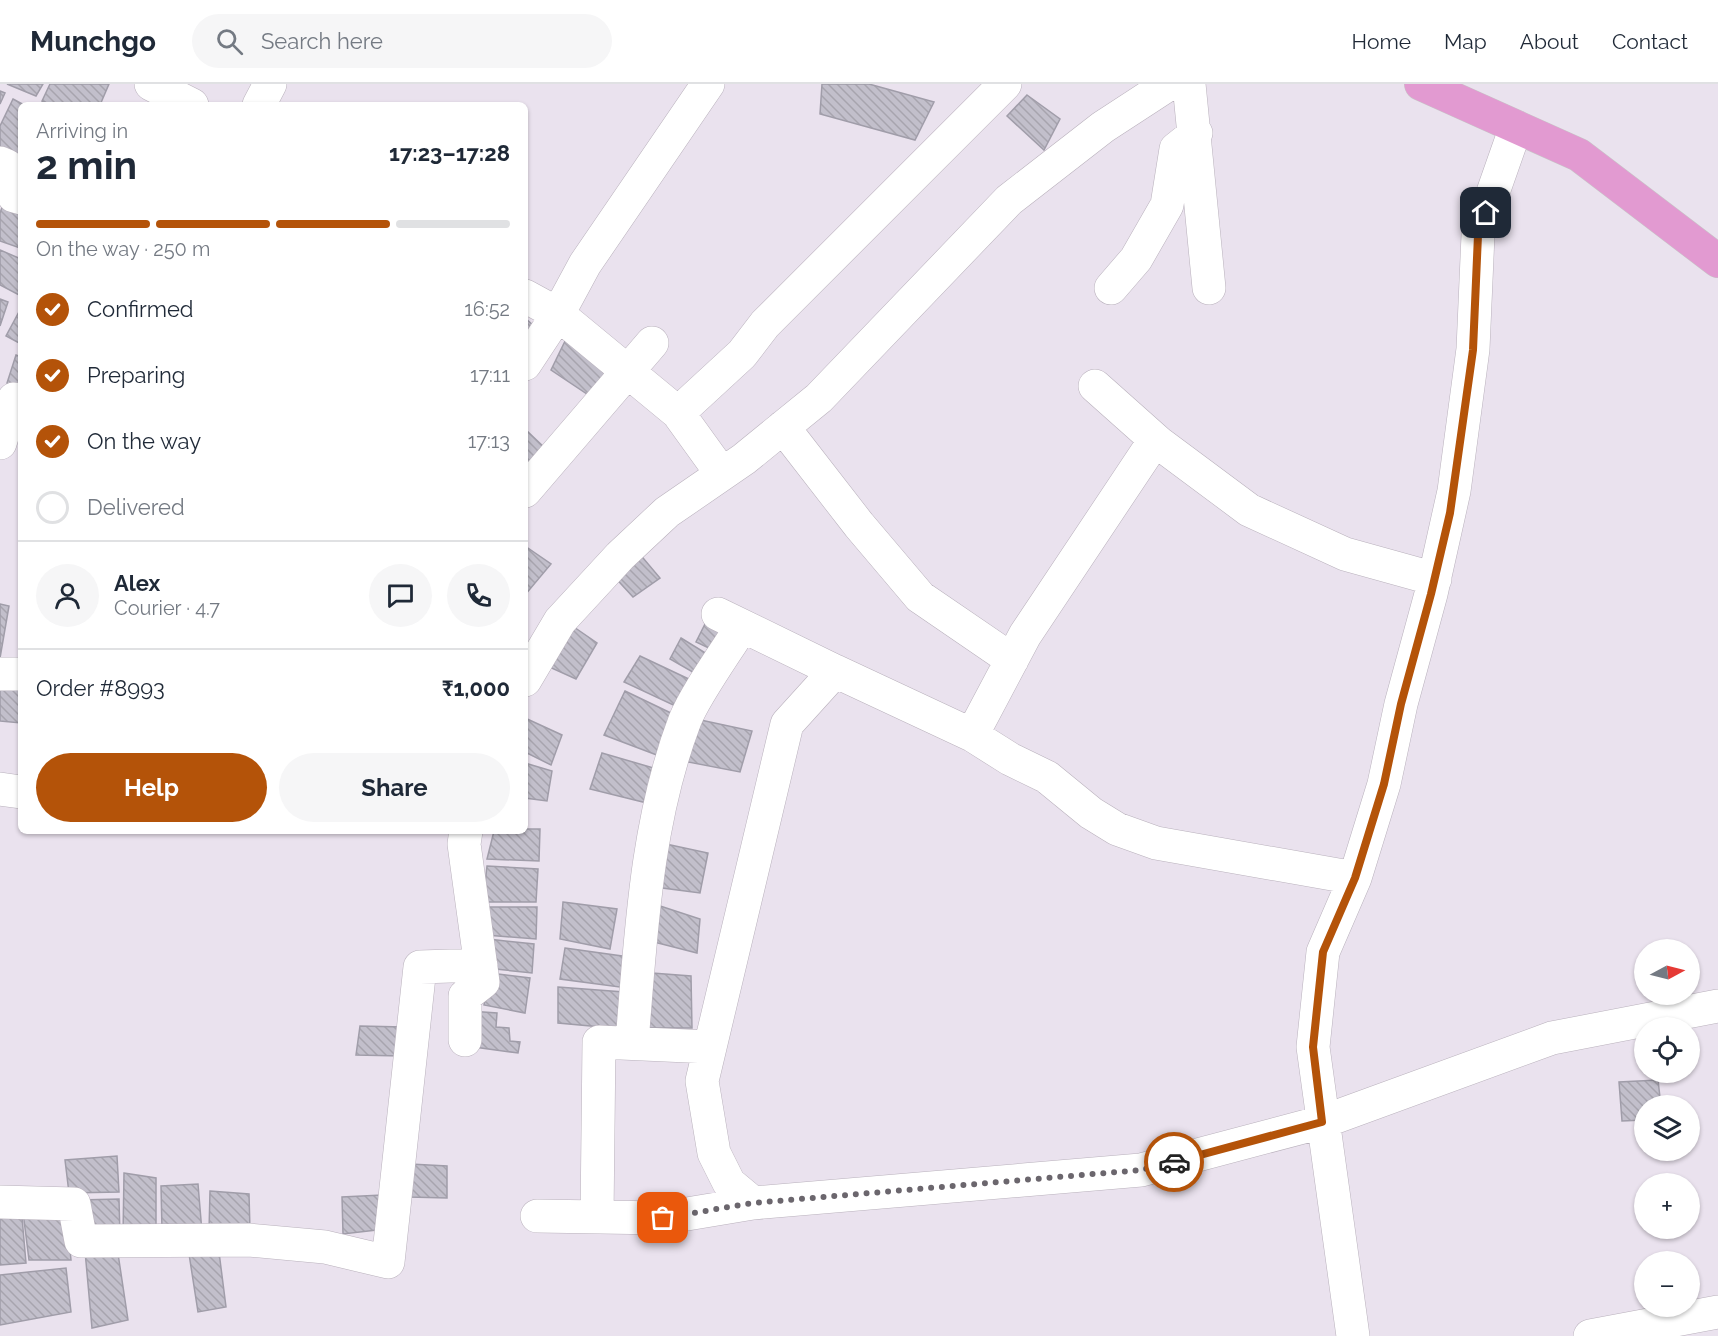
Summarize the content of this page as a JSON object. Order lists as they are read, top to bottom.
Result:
{
  "north": "right",
  "page": {
    "header": "Munchgo",
    "search": "Search here",
    "nav": [
      "Home",
      "Map",
      "About",
      "Contact"
    ],
    "heading": ["2 min", "Arriving in", "17:23–17:28"],
    "panel": [
      "Alex",
      "Courier · 4.7",
      "Order #8993",
      "₹1,000"
    ],
    "bar": "On the way · 250 m",
    "list": [
      ["Confirmed", "16:52"],
      ["Preparing", "17:11"],
      ["On the way", "17:13"],
      "Delivered"
    ],
    "buttons": ["Help", "Share"],
    "map_buttons": ["+", "−"]
  }
}
